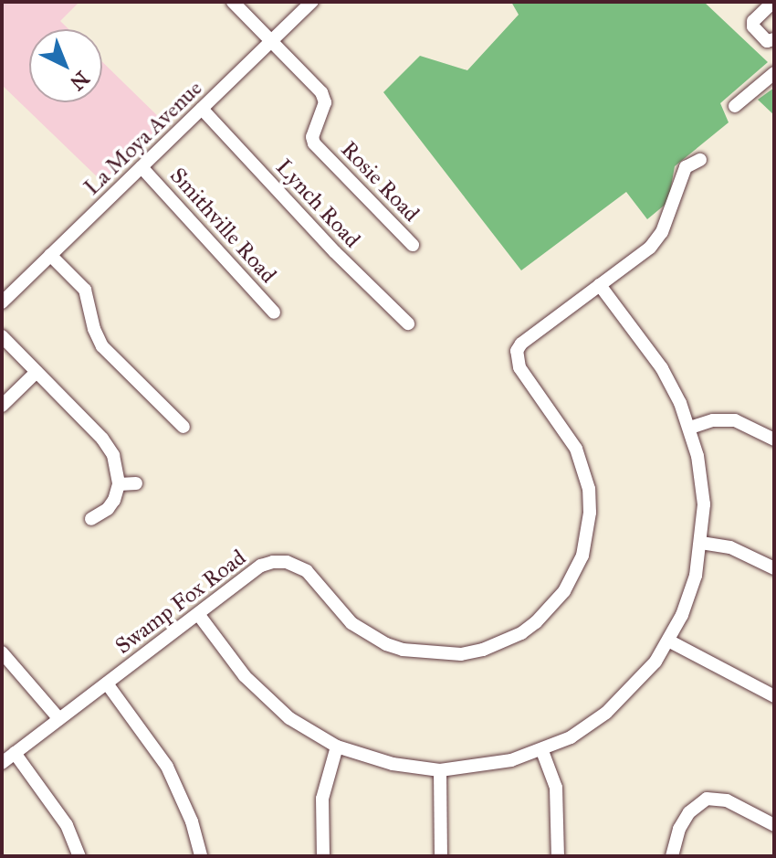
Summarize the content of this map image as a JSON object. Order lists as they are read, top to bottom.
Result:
{
  "streets": {
    "street": [
      "La Moya Avenue",
      "Rosie Road",
      "Lynch Road",
      "Smithville Road",
      "Swamp Fox Road"
    ]
  },
  "crossings": [
    ["La Moya Avenue", "Rosie Road"],
    ["La Moya Avenue", "Lynch Road"],
    ["La Moya Avenue", "Smithville Road"]
  ],
  "north": "bottom right"
}
